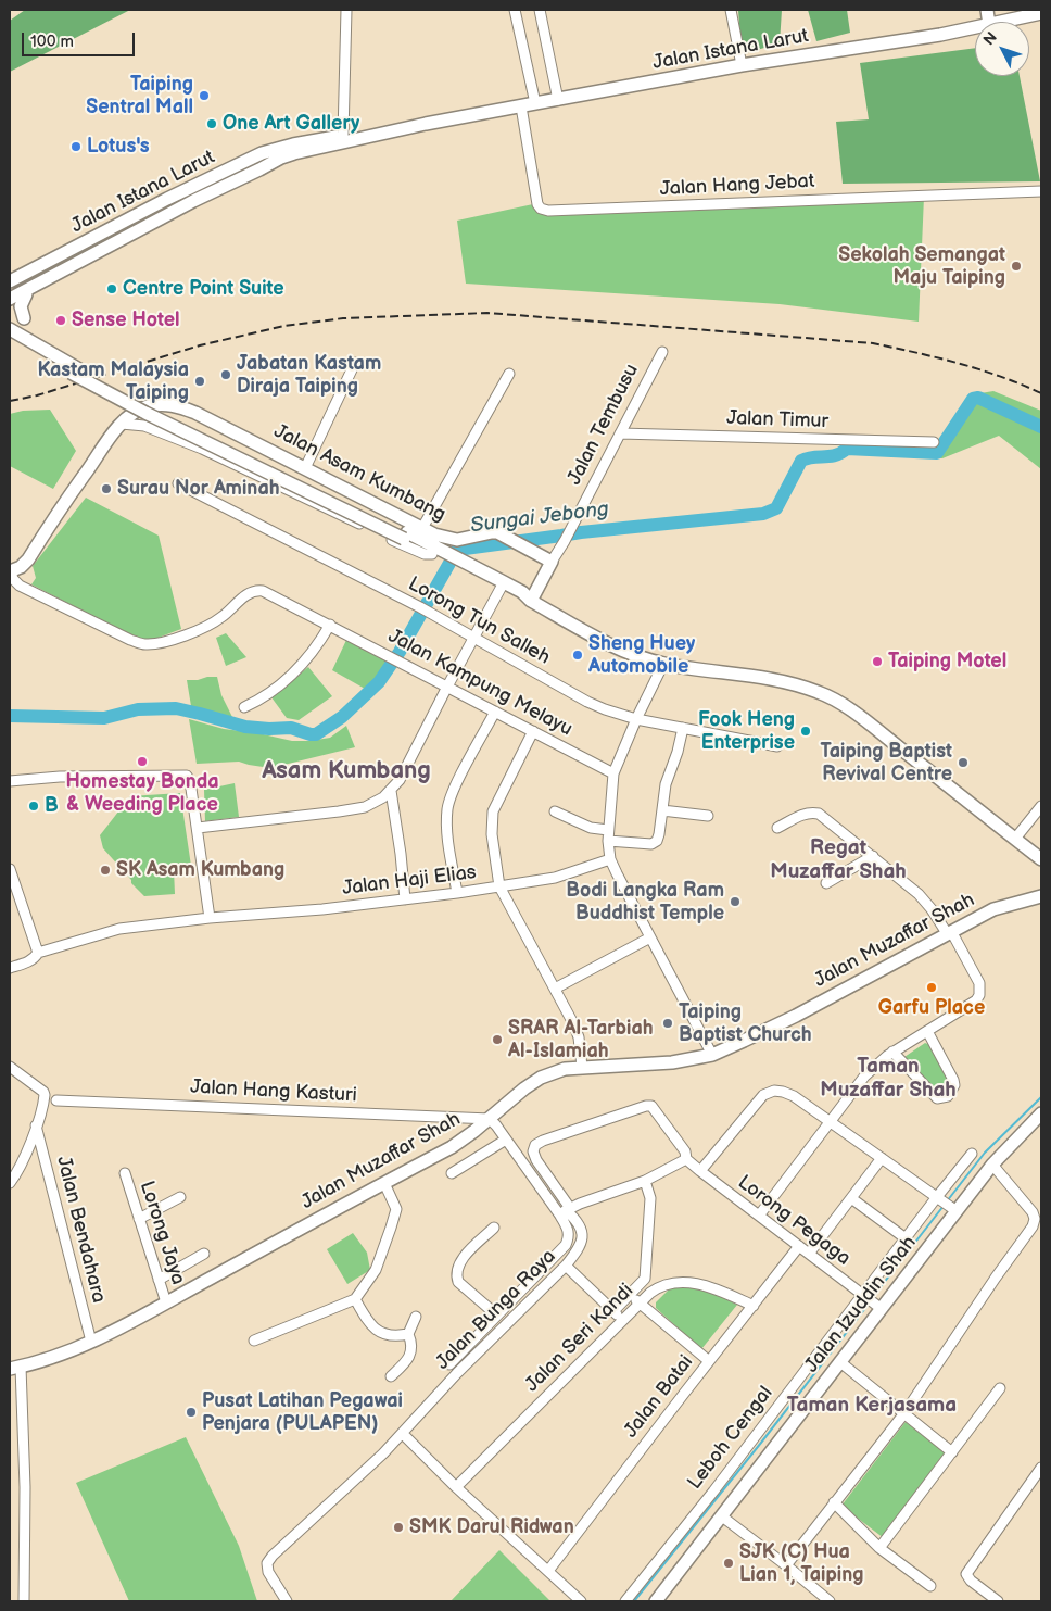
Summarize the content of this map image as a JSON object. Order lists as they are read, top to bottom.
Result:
{
  "streets": {
    "main road": [
      "Jalan Istana Larut",
      "Jalan Tembusu",
      "Jalan Asam Kumbang",
      "Jalan Muzaffar Shah",
      "Jalan Izuddin Shah"
    ],
    "street": [
      "Jalan Hang Jebat",
      "Jalan Timur",
      "Lorong Tun Salleh",
      "Jalan Kampung Melayu",
      "Jalan Haji Elias",
      "Jalan Hang Kasturi",
      "Lorong Pegaga",
      "Jalan Bendahara",
      "Lorong Jaya",
      "Jalan Bunga Raya",
      "Jalan Seri Kandi",
      "Jalan Batai",
      "Leboh Cengal"
    ]
  },
  "crossings": [
    ["Jalan Istana Larut", "Jalan Hang Jebat"],
    ["Jalan Timur", "Jalan Tembusu"],
    ["Jalan Tembusu", "Jalan Asam Kumbang"],
    ["Jalan Muzaffar Shah", "Jalan Hang Kasturi"],
    ["Jalan Muzaffar Shah", "Jalan Bendahara"],
    ["Jalan Muzaffar Shah", "Lorong Jaya"],
    ["Jalan Muzaffar Shah", "Jalan Bunga Raya"],
    ["Jalan Hang Kasturi", "Jalan Bunga Raya"],
    ["Lorong Pegaga", "Jalan Izuddin Shah"],
    ["Lorong Pegaga", "Jalan Batai"],
    ["Lorong Pegaga", "Leboh Cengal"],
    ["Jalan Izuddin Shah", "Leboh Cengal"],
    ["Jalan Seri Kandi", "Jalan Batai"]
  ],
  "districts": [
    "Asam Kumbang",
    "Regat Muzaffar Shah",
    "Taman Muzaffar Shah",
    "Taman Kerjasama"
  ],
  "water": ["Sungai Jebong"],
  "places": [
    "Taiping Sentral Mall",
    "One Art Gallery",
    "Lotus's",
    "Sekolah Semangat Maju Taiping",
    "Centre Point Suite",
    "Sense Hotel",
    "Jabatan Kastam Diraja Taiping",
    "Kastam Malaysia Taiping",
    "Surau Nor Aminah",
    "Sheng Huey Automobile",
    "Taiping Motel",
    "Fook Heng Enterprise",
    "Homestay Bonda & Weeding Place",
    "Taiping Baptist Revival Centre",
    "B",
    "SK Asam Kumbang",
    "Bodi Langka Ram Buddhist Temple",
    "Garfu Place",
    "Taiping Baptist Church",
    "SRAR Al-Tarbiah Al-Islamiah",
    "Pusat Latihan Pegawai Penjara (PULAPEN)",
    "SMK Darul Ridwan",
    "SJK (C) Hua Lian 1, Taiping"
  ],
  "scale_bar": "100 m",
  "north": "top left"
}
